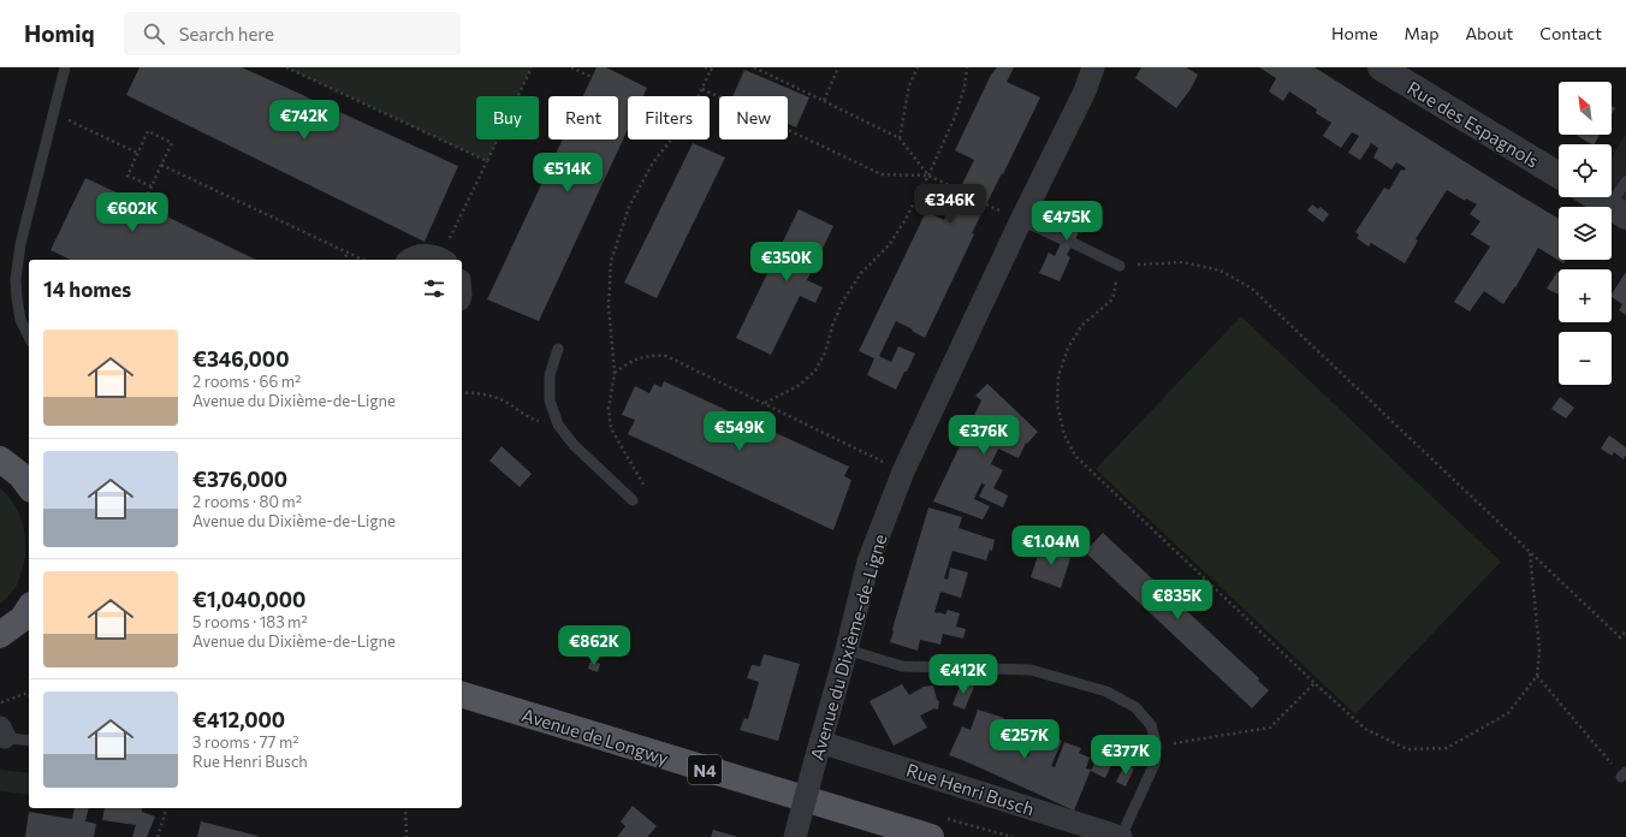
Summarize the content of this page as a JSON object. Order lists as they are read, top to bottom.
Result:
{
  "streets": {
    "main road": ["Avenue de Longwy", "N4"],
    "street": ["Rue des Espagnols", "Avenue du Dixième-de-Ligne", "Rue Henri Busch"]
  },
  "crossings": [
    ["Avenue du Dixième-de-Ligne", "Rue Henri Busch"]
  ],
  "north": "top left",
  "page": {
    "header": "Homiq",
    "search": "Search here",
    "nav": [
      "Home",
      "Map",
      "About",
      "Contact"
    ],
    "map_buttons": ["+", "−"],
    "chip": [
      "Buy",
      "Rent",
      "Filters",
      "New"
    ],
    "price": [
      "€742K",
      "€514K",
      "€346K",
      "€602K",
      "€475K",
      "€350K",
      "€549K",
      "€376K",
      "€1.04M",
      "€835K",
      "€862K",
      "€412K",
      "€257K",
      "€377K"
    ],
    "heading": "14 homes",
    "list": [
      {
        "name": "€346,000",
        "note": "2 rooms · 66 m² · Avenue du Dixième-de-Ligne"
      },
      {
        "name": "€376,000",
        "note": "2 rooms · 80 m² · Avenue du Dixième-de-Ligne"
      },
      {
        "name": "€1,040,000",
        "note": "5 rooms · 183 m² · Avenue du Dixième-de-Ligne"
      },
      {
        "name": "€412,000",
        "note": "3 rooms · 77 m² · Rue Henri Busch"
      }
    ]
  }
}
